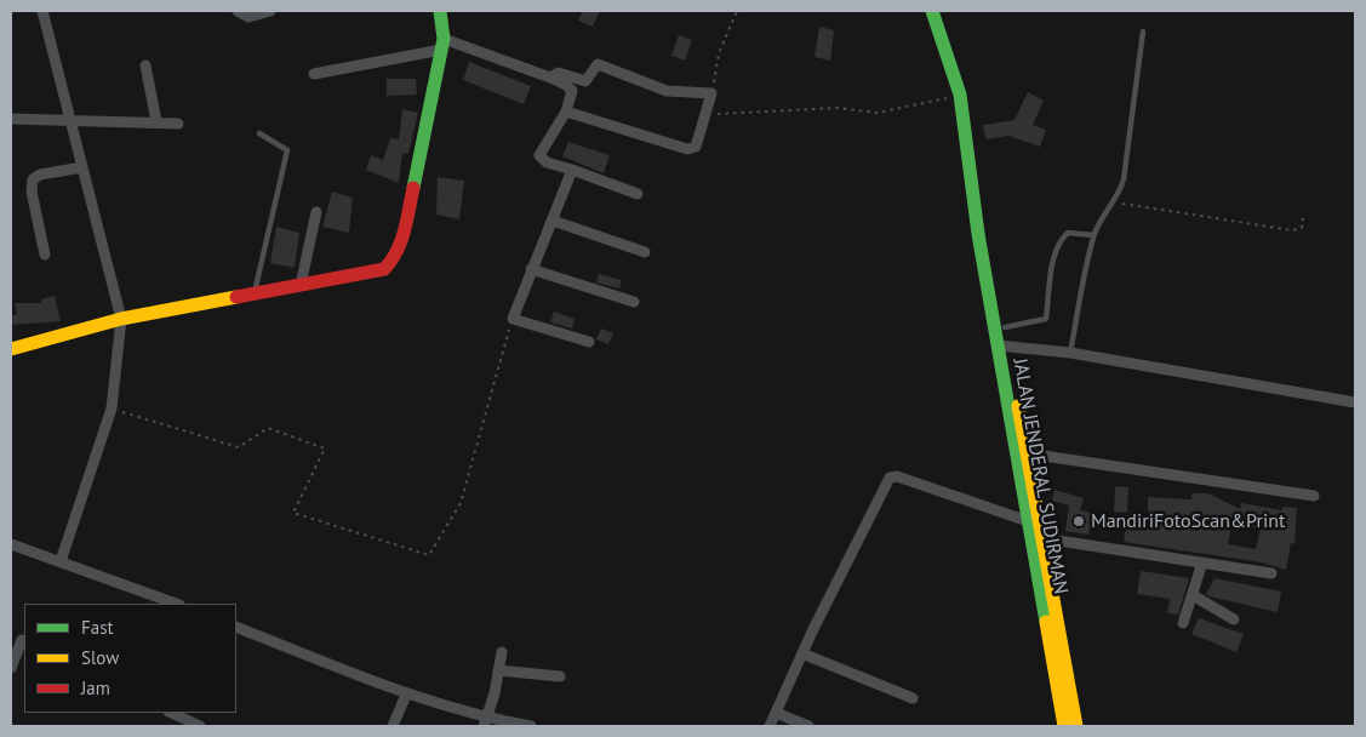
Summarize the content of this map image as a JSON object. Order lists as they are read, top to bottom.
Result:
{
  "streets": {
    "main road": ["JALAN JENDERAL SUDIRMAN"]
  },
  "places": ["MandiriFotoScan&Print"],
  "legend": ["Fast", "Slow", "Jam"]
}
